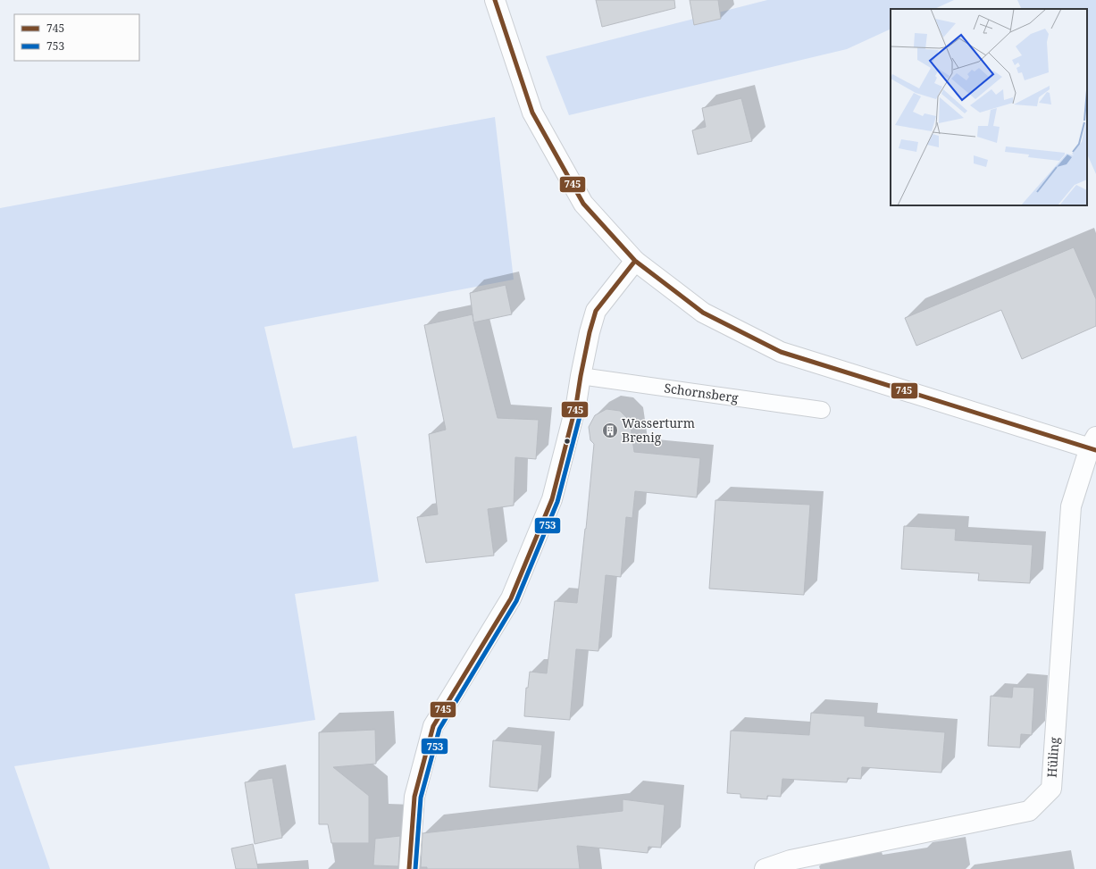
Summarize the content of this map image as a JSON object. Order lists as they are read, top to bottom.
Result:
{
  "streets": {
    "street": ["Hüling"],
    "lane": ["Schornsberg"]
  },
  "places": {
    "building": ["Wasserturm Brenig"]
  },
  "lines": ["transit line 745", "transit line 753"],
  "legend": ["745", "753"]
}
